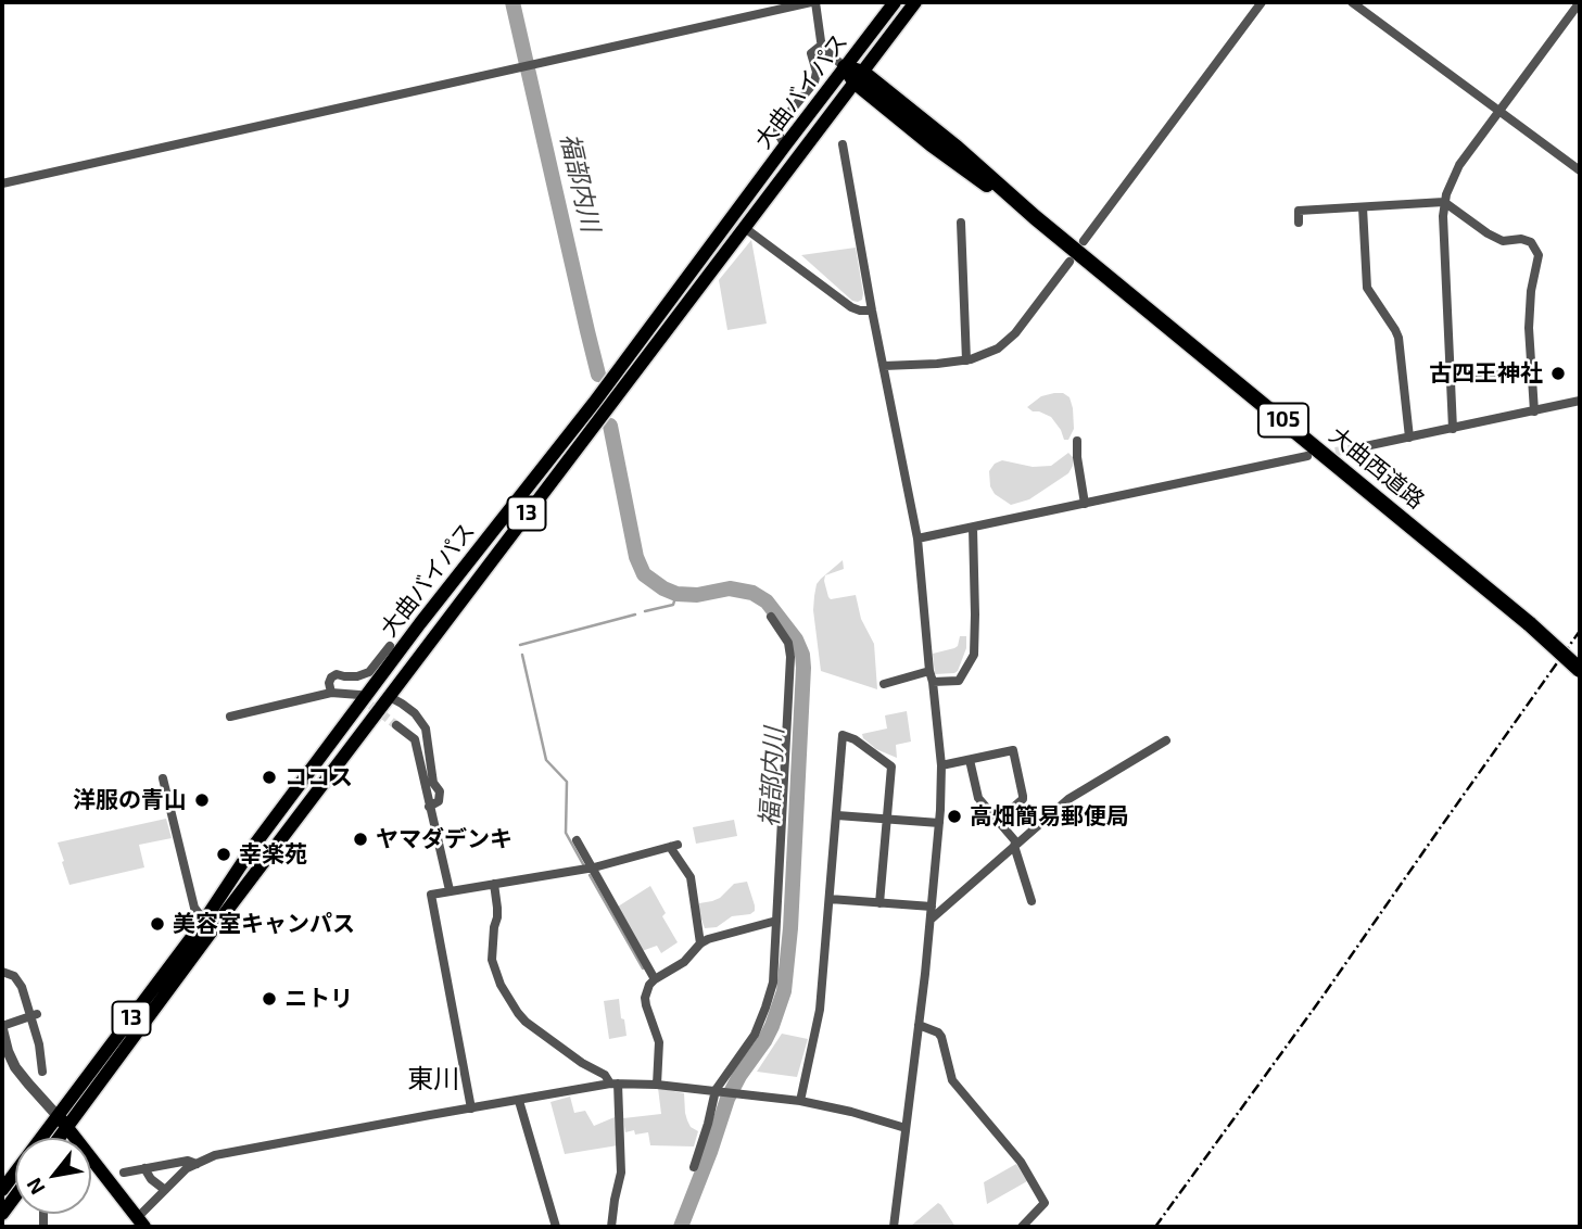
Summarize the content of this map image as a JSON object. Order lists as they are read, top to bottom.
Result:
{
  "streets": {
    "highway": ["105", "大曲西道路"],
    "main road": ["大曲バイパス", "13"]
  },
  "crossings": [
    ["大曲バイパス", "大曲西道路"]
  ],
  "districts": ["東川"],
  "water": ["福部内川"],
  "places": [
    "古四王神社",
    "ココス",
    "洋服の青山",
    "高畑簡易郵便局",
    "ヤマダデンキ",
    "幸楽苑",
    "美容室キャンパス",
    "ニトリ"
  ],
  "north": "bottom left"
}
